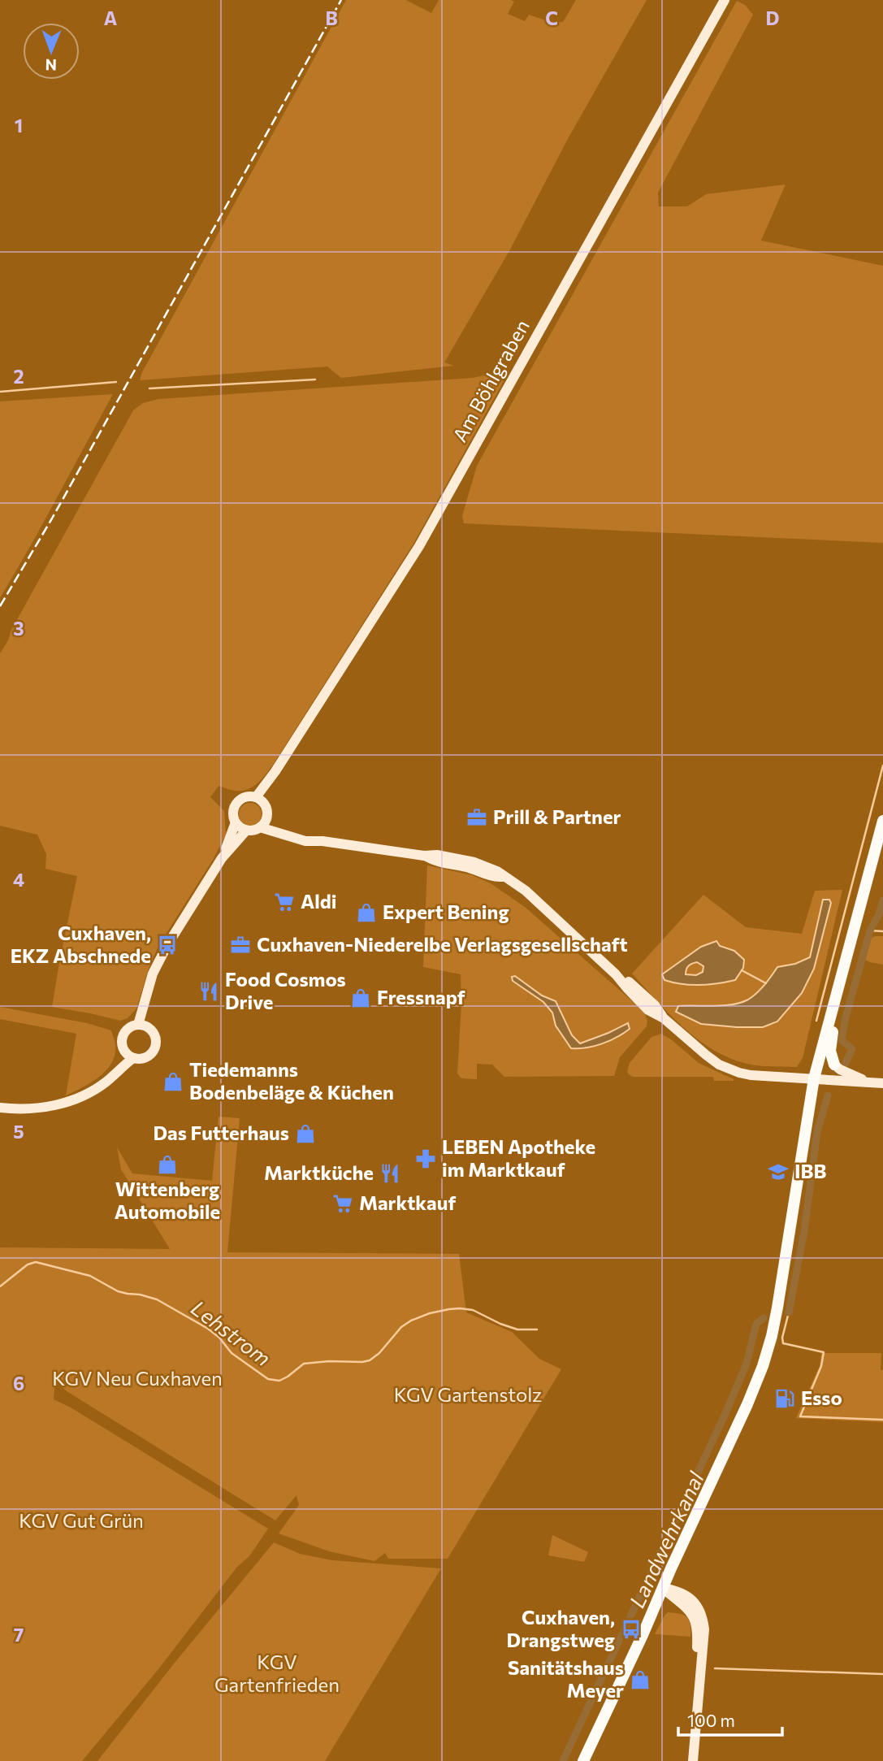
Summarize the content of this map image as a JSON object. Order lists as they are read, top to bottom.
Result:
{
  "streets": {
    "street": ["Am Böhlgraben"]
  },
  "water": ["Lehstrom", "Landwehrkanal"],
  "parks": [
    "KGV Neu Cuxhaven",
    "KGV Gartenstolz",
    "KGV Gut Grün",
    "KGV Gartenfrieden"
  ],
  "places": {
    "office": ["Prill & Partner", "Cuxhaven-Niederelbe Verlagsgesellschaft"],
    "supermarket": ["Aldi", "Marktkauf"],
    "shop": [
      "Expert Bening",
      "Fressnapf",
      "Tiedemanns Bodenbeläge & Küchen",
      "Das Futterhaus",
      "Wittenberg Automobile",
      "Sanitätshaus Meyer"
    ],
    "bus stop": ["Cuxhaven, EKZ Abschnede", "Cuxhaven, Drangstweg"],
    "restaurant": ["Food Cosmos Drive", "Marktküche"],
    "pharmacy": ["LEBEN Apotheke im Marktkauf"],
    "school or university": ["IBB"],
    "fuel station": ["Esso"]
  },
  "scale_bar": "100 m",
  "north": "bottom",
  "grid": {
    "columns": [
      "A",
      "B",
      "C",
      "D"
    ],
    "rows": [
      "1",
      "2",
      "3",
      "4",
      "5",
      "6",
      "7"
    ]
  }
}
